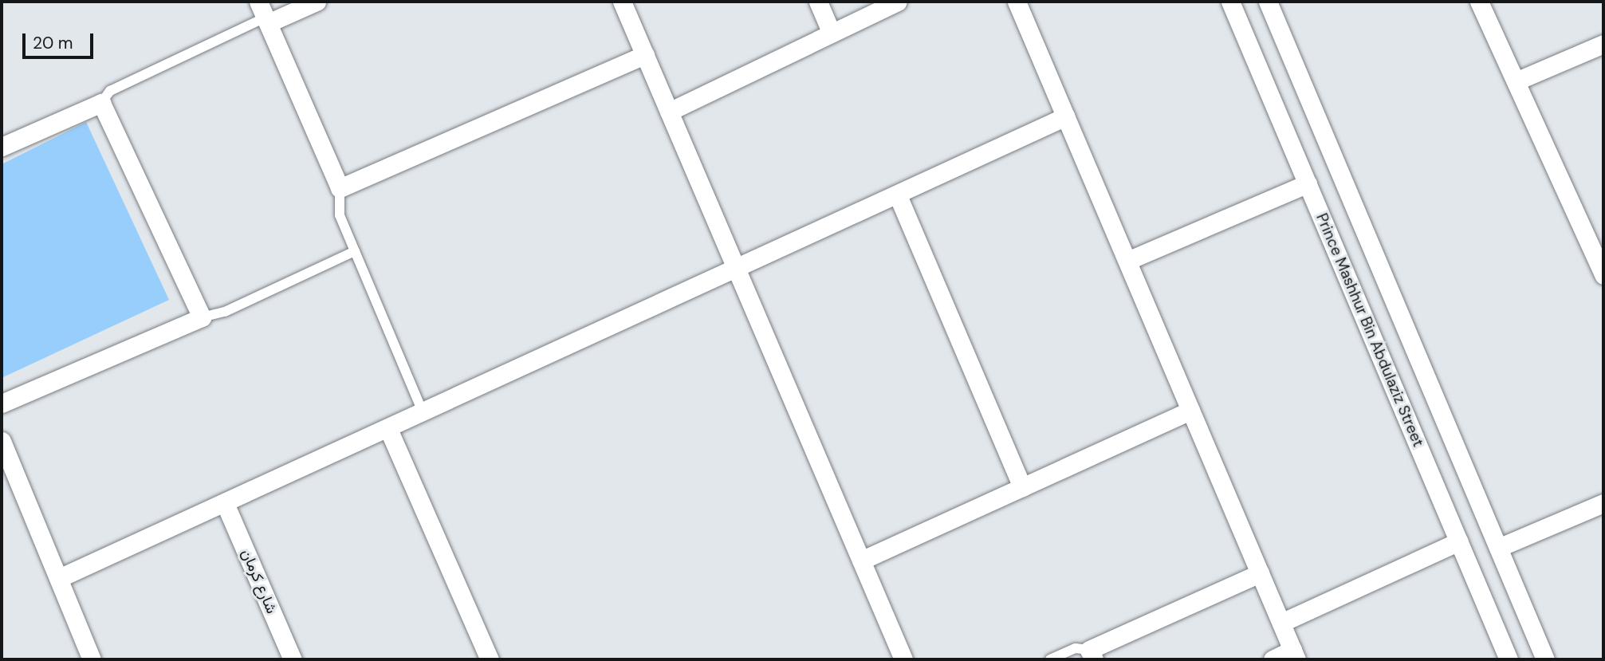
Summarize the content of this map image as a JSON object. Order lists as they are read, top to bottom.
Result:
{
  "streets": {
    "street": ["Prince Mashhur Bin Abdulaziz Street", "شارع كرمان"]
  },
  "scale_bar": "20 m"
}
